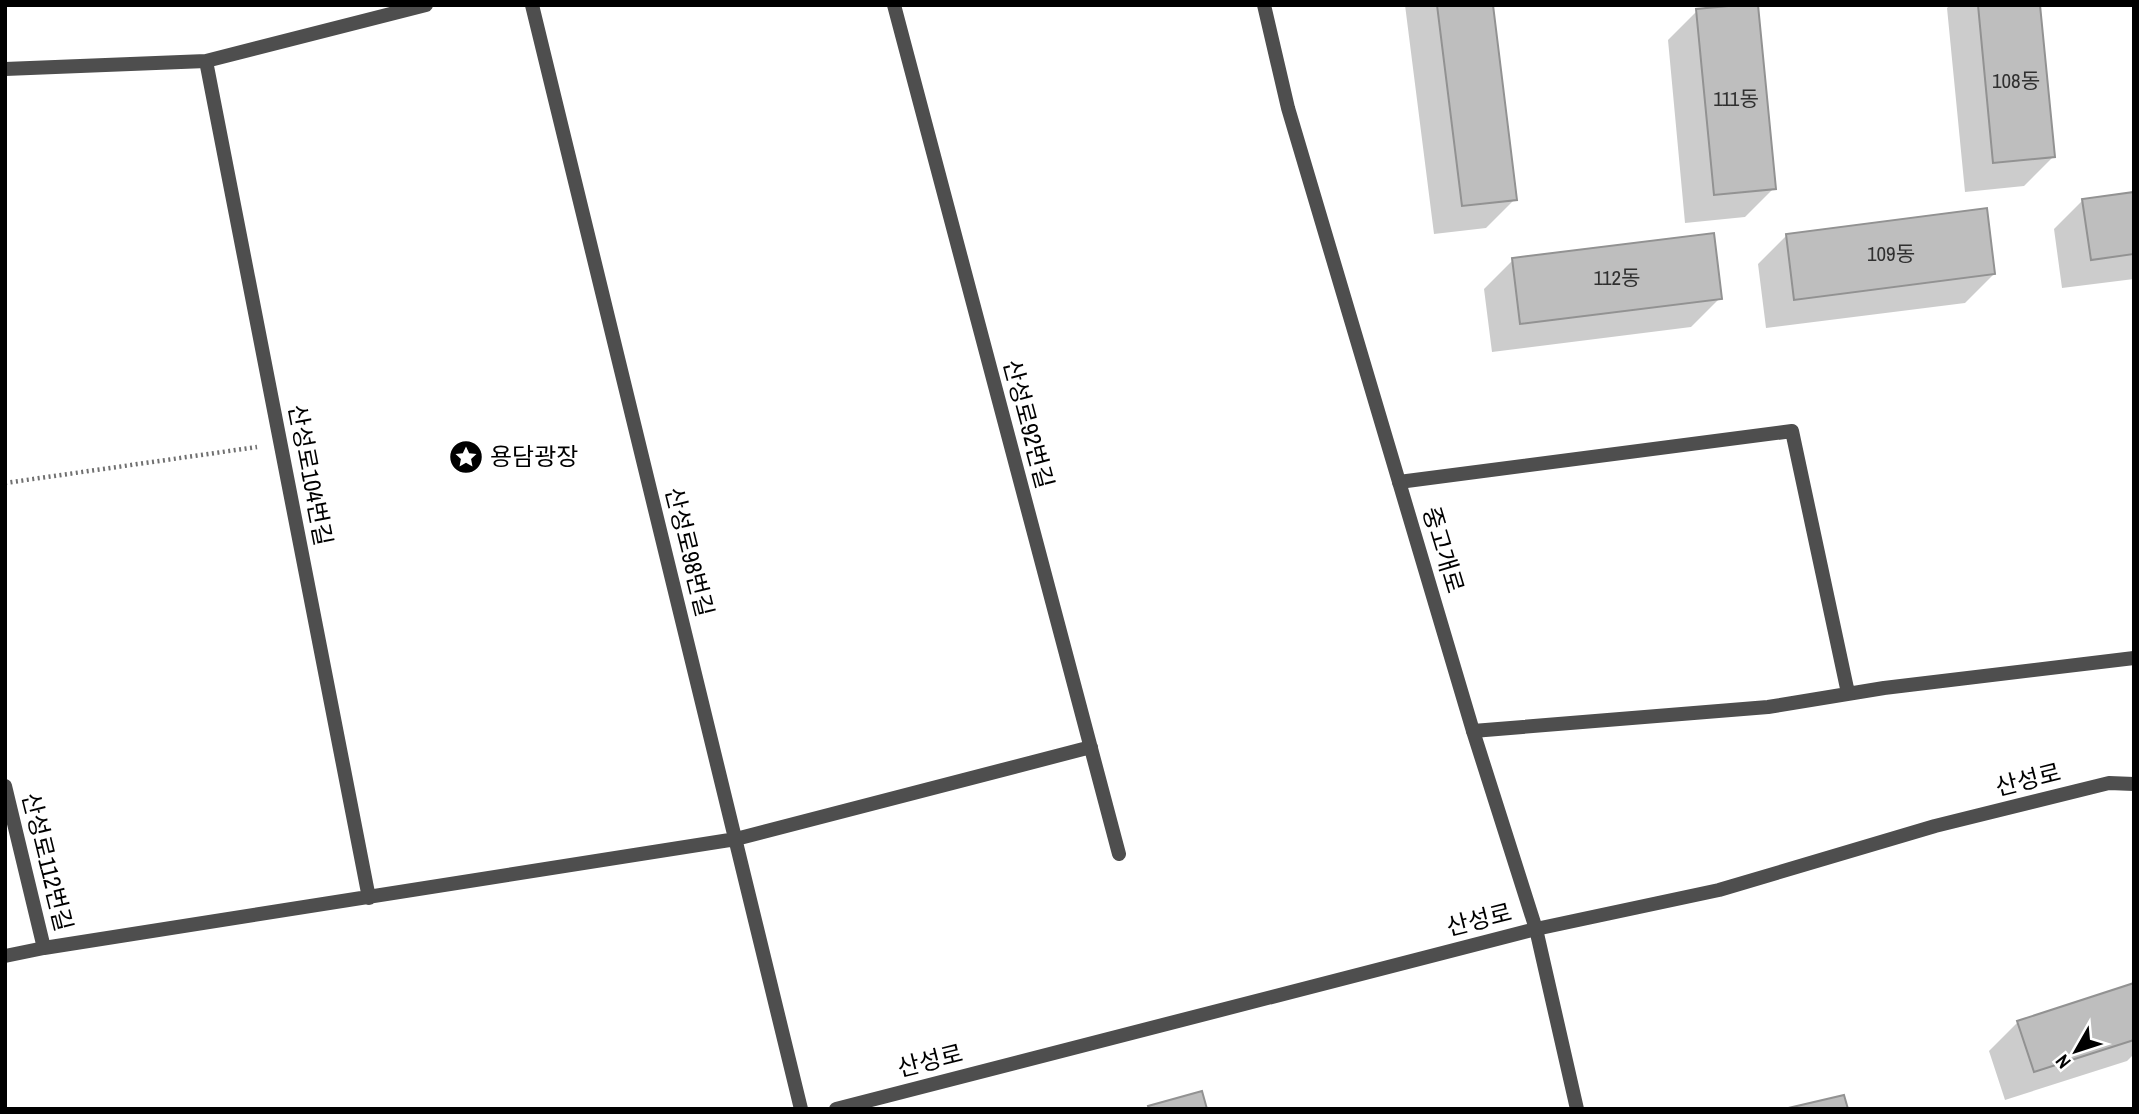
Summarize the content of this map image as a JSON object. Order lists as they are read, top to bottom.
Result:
{
  "streets": {
    "street": [
      "산성로92번길",
      "산성로104번길",
      "중고개로",
      "산성로98번길",
      "산성로",
      "산성로112번길"
    ]
  },
  "crossings": [
    ["중고개로", "산성로"]
  ],
  "places": {
    "place": ["용담광장"]
  },
  "house_numbers": [
    "108동",
    "111동",
    "109동",
    "112동"
  ],
  "north": "bottom left"
}
